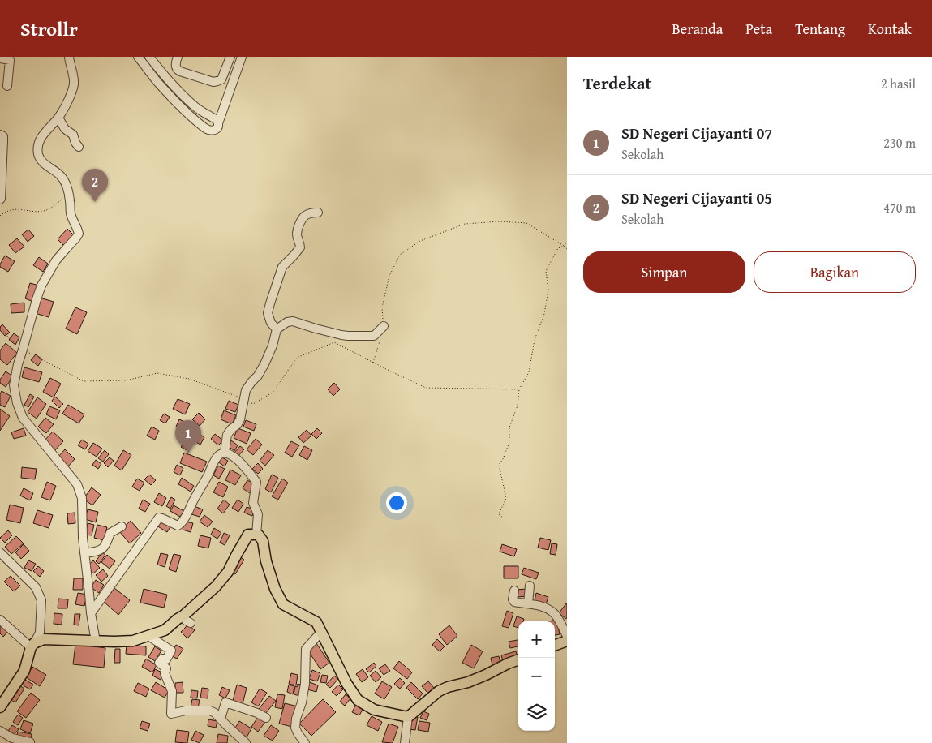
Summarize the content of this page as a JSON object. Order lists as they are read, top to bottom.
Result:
{
  "page": {
    "header": "Strollr",
    "nav": [
      "Beranda",
      "Peta",
      "Tentang",
      "Kontak"
    ],
    "heading": ["Terdekat", "2 hasil"],
    "list": [
      {
        "mark": "1",
        "name": "SD Negeri Cijayanti 07",
        "note": "Sekolah",
        "value": "230 m"
      },
      {
        "mark": "2",
        "name": "SD Negeri Cijayanti 05",
        "note": "Sekolah",
        "value": "470 m"
      }
    ],
    "pins": ["2", "1"],
    "buttons": ["Simpan", "Bagikan"],
    "map_buttons": ["+", "−"]
  }
}
